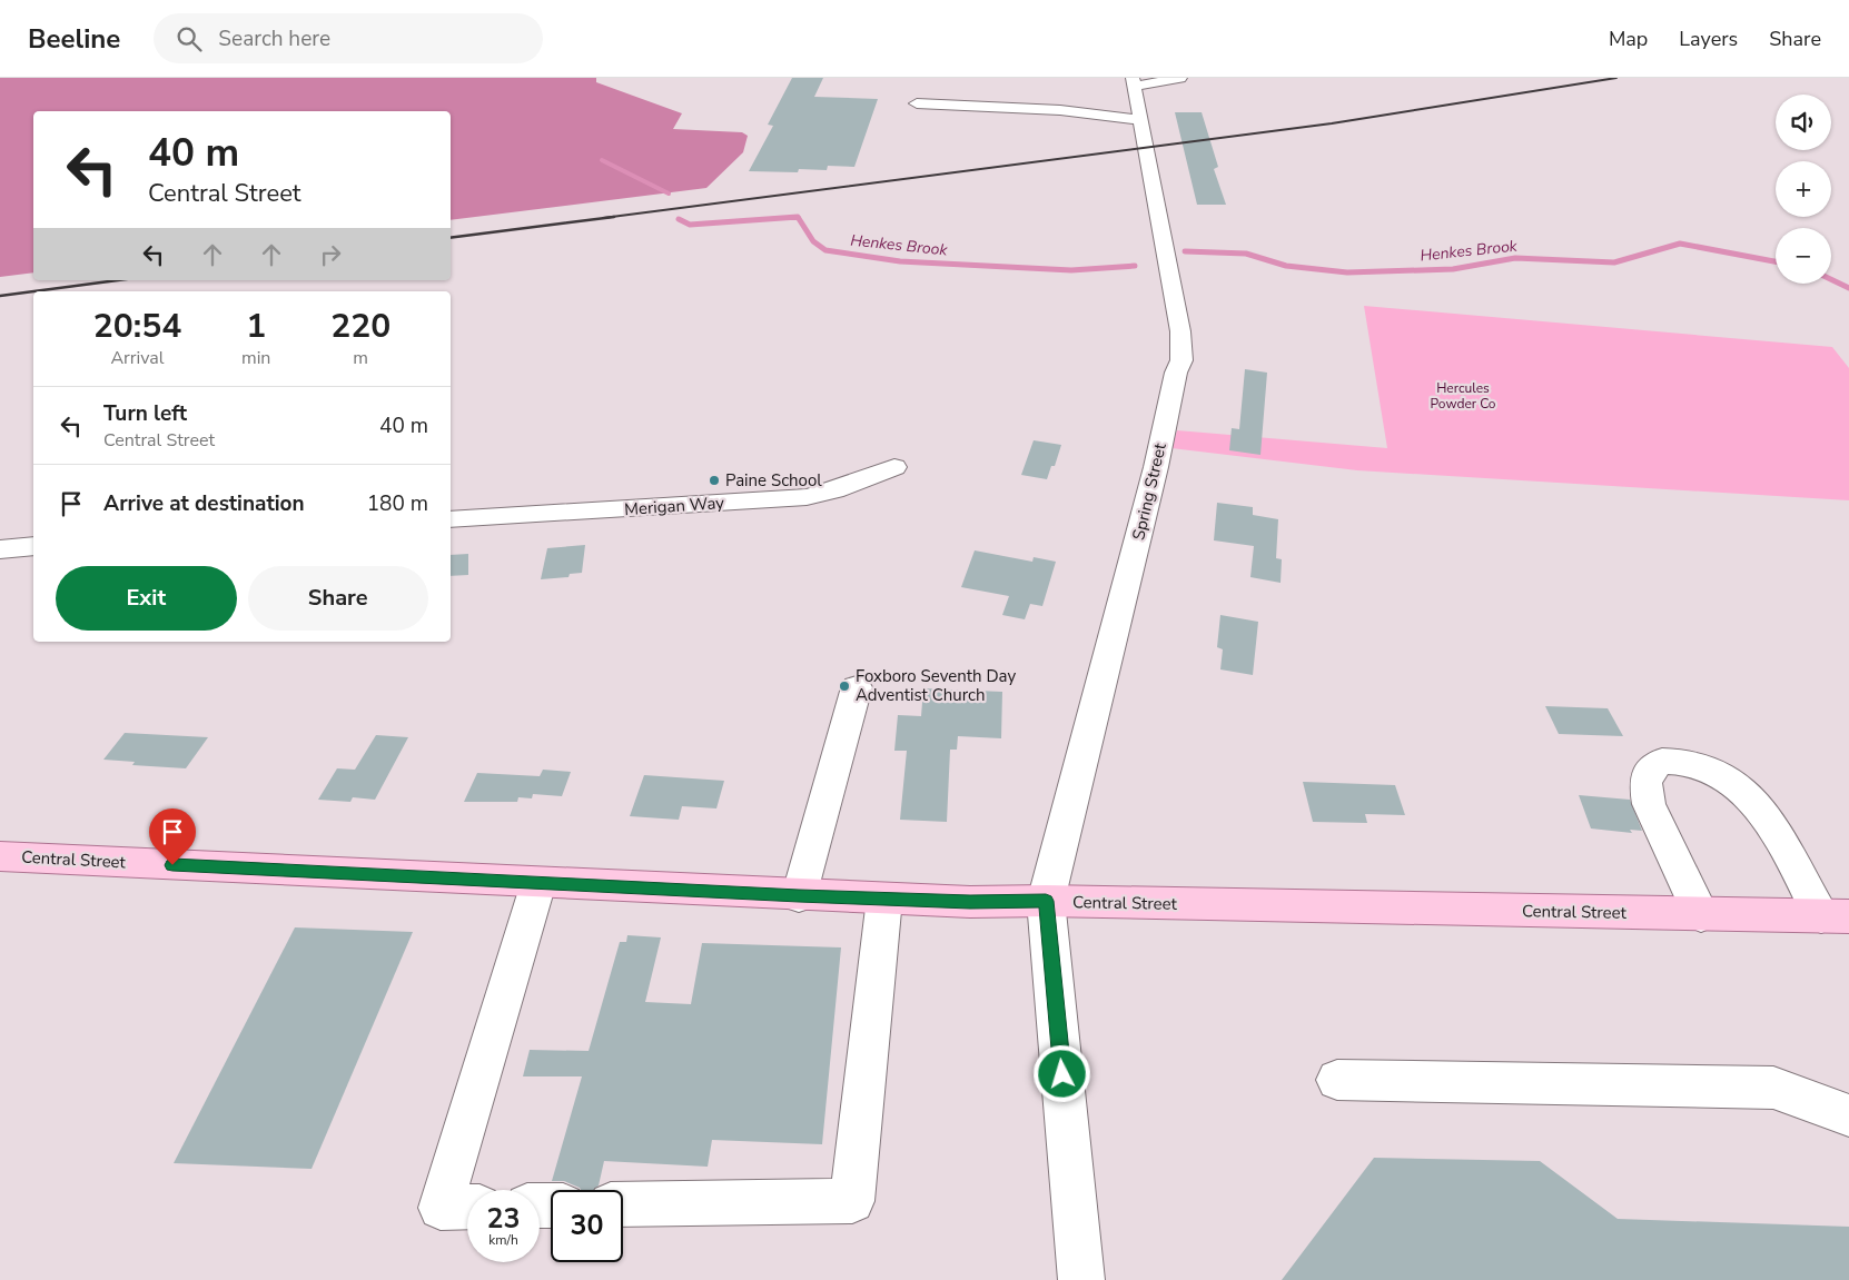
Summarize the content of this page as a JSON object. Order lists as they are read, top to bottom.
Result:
{
  "streets": {
    "main road": ["Central Street"],
    "street": ["Spring Street", "Merigan Way"]
  },
  "crossings": [
    ["Spring Street", "Central Street"]
  ],
  "water": ["Henkes Brook"],
  "parks": ["Hercules Powder Co"],
  "places": ["Paine School", "Foxboro Seventh Day Adventist Church"],
  "page": {
    "header": "Beeline",
    "search": "Search here",
    "nav": ["Map", "Layers", "Share"],
    "map_buttons": ["+", "−"],
    "turn": ["40 m", "Central Street"],
    "eta": [
      "20:54",
      "Arrival",
      "1",
      "min",
      "220",
      "m"
    ],
    "list": [
      {
        "name": "Turn left",
        "note": "Central Street",
        "value": "40 m"
      },
      {
        "name": "Arrive at destination",
        "value": "180 m"
      }
    ],
    "buttons": ["Exit", "Share"],
    "speed": "23 km/h",
    "limit": "30"
  }
}
